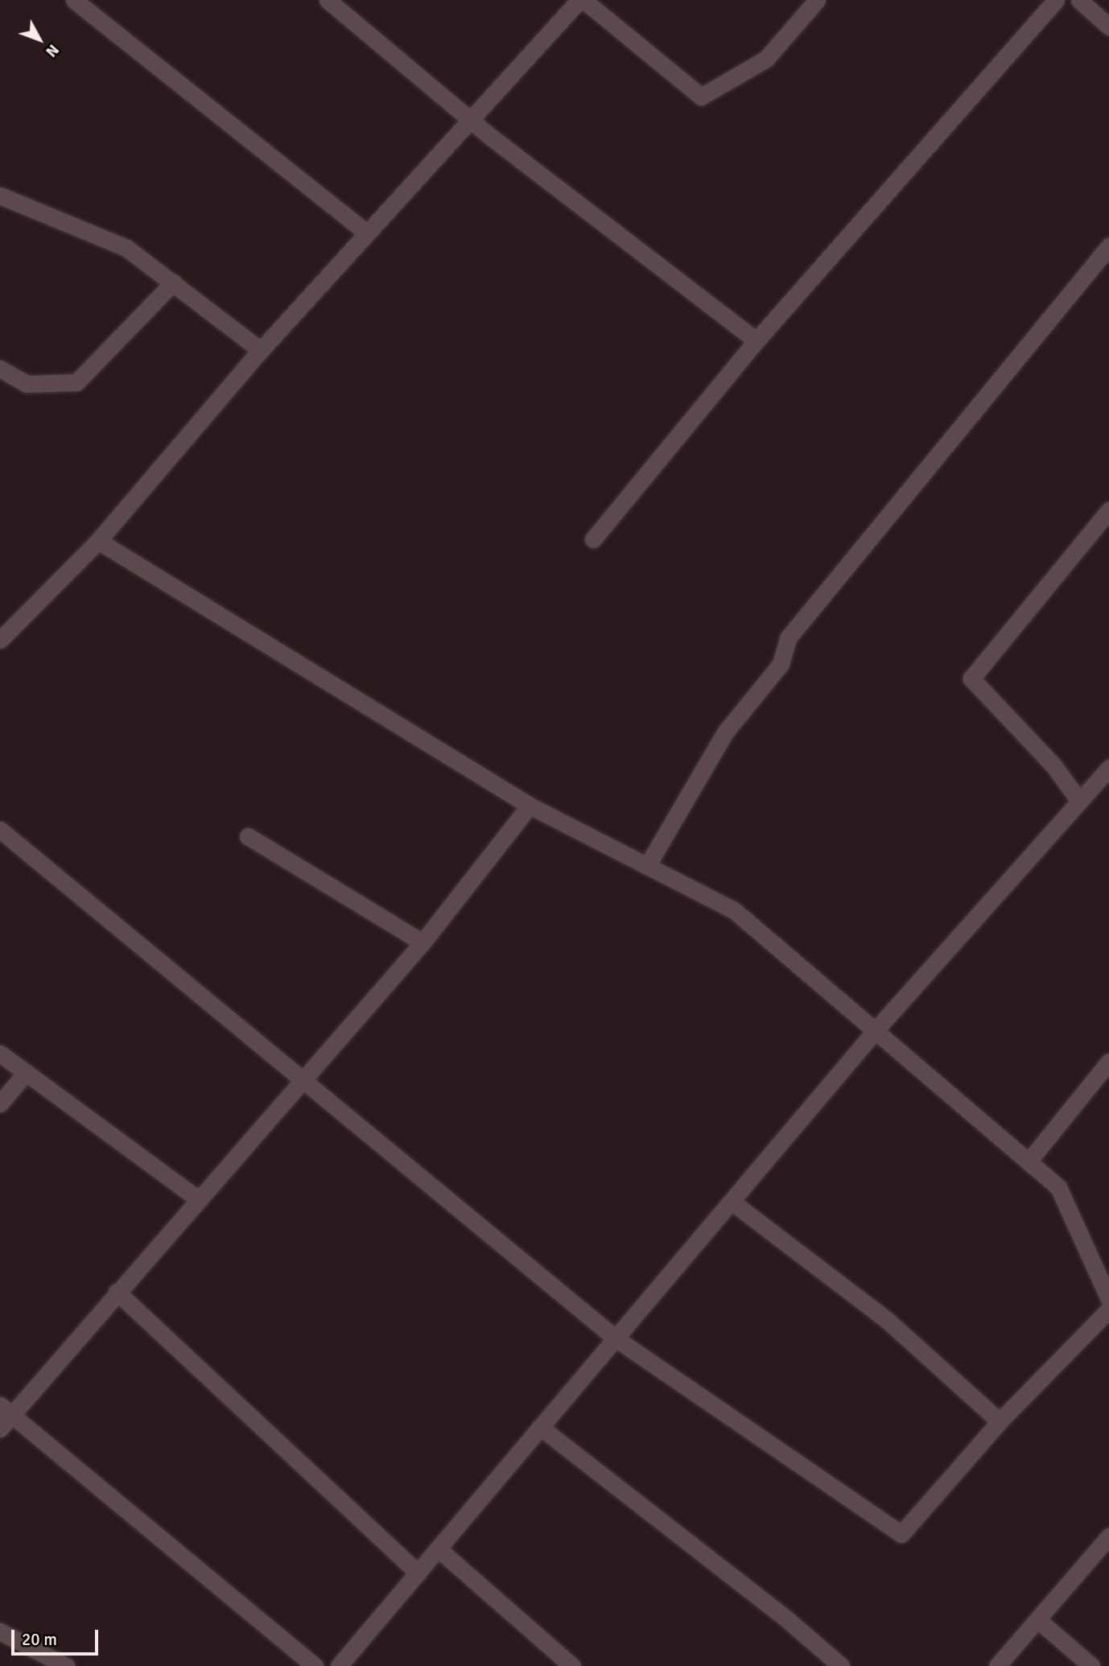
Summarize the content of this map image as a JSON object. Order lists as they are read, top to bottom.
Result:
{
  "scale_bar": "20 m",
  "north": "bottom right"
}
